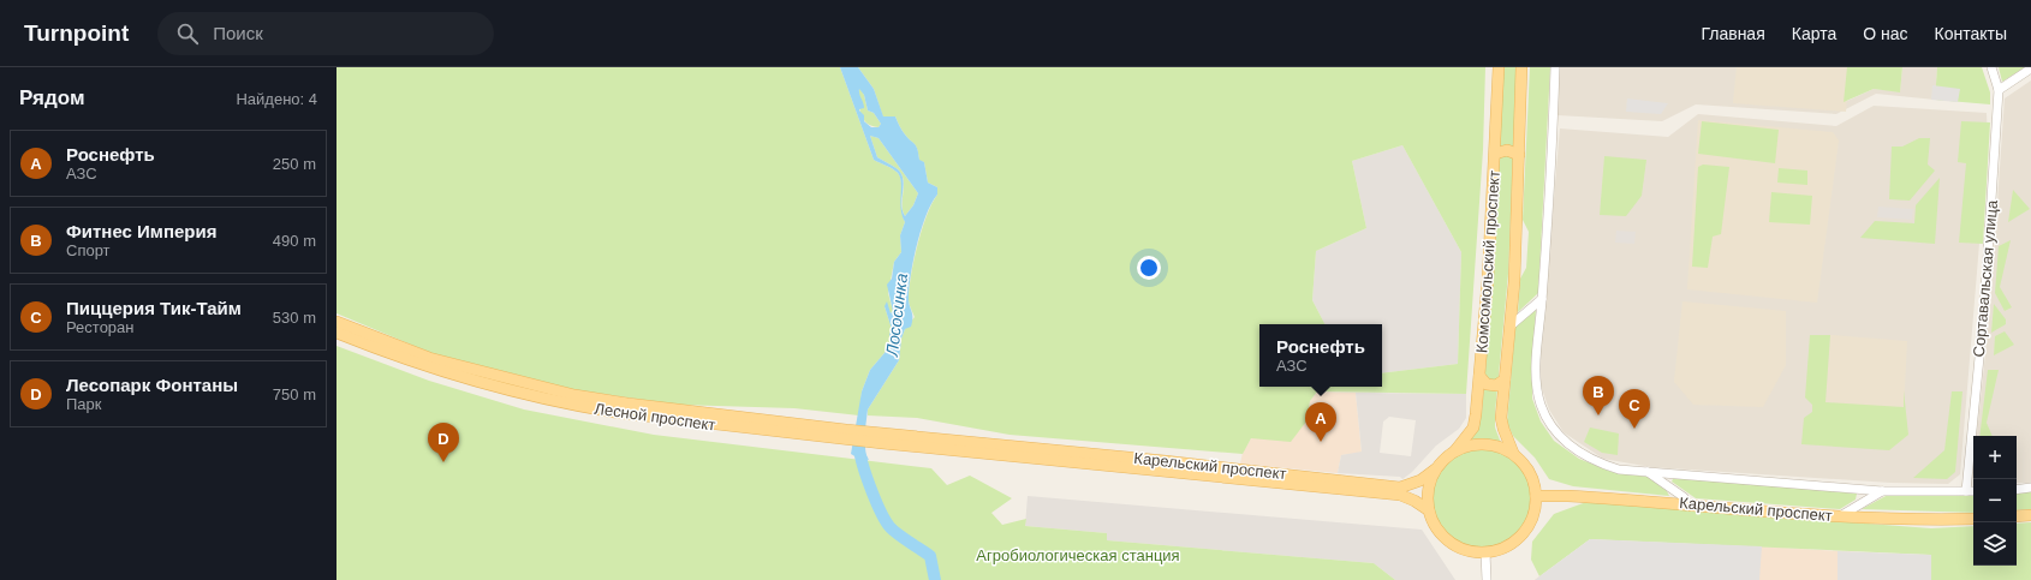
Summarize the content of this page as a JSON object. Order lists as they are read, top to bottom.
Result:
{
  "streets": {
    "main road": ["Комсомольский проспект", "Лесной проспект", "Карельский проспект"],
    "street": ["Сортавальская улица"]
  },
  "crossings": [
    ["Комсомольский проспект", "Карельский проспект"],
    ["Лесной проспект", "Карельский проспект"]
  ],
  "water": ["Лососинка"],
  "parks": ["Агробиологическая станция"],
  "page": {
    "header": "Turnpoint",
    "search": "Поиск",
    "nav": [
      "Главная",
      "Карта",
      "О нас",
      "Контакты"
    ],
    "heading": ["Рядом", "Найдено: 4"],
    "list": [
      {
        "mark": "A",
        "name": "Роснефть",
        "note": "АЗС",
        "value": "250 m"
      },
      {
        "mark": "B",
        "name": "Фитнес Империя",
        "note": "Спорт",
        "value": "490 m"
      },
      {
        "mark": "C",
        "name": "Пиццерия Тик-Тайм",
        "note": "Ресторан",
        "value": "530 m"
      },
      {
        "mark": "D",
        "name": "Лесопарк Фонтаны",
        "note": "Парк",
        "value": "750 m"
      }
    ],
    "popup": ["Роснефть", "АЗС"],
    "pins": [
      "B",
      "C",
      "A",
      "D"
    ],
    "map_buttons": ["+", "−"]
  }
}
